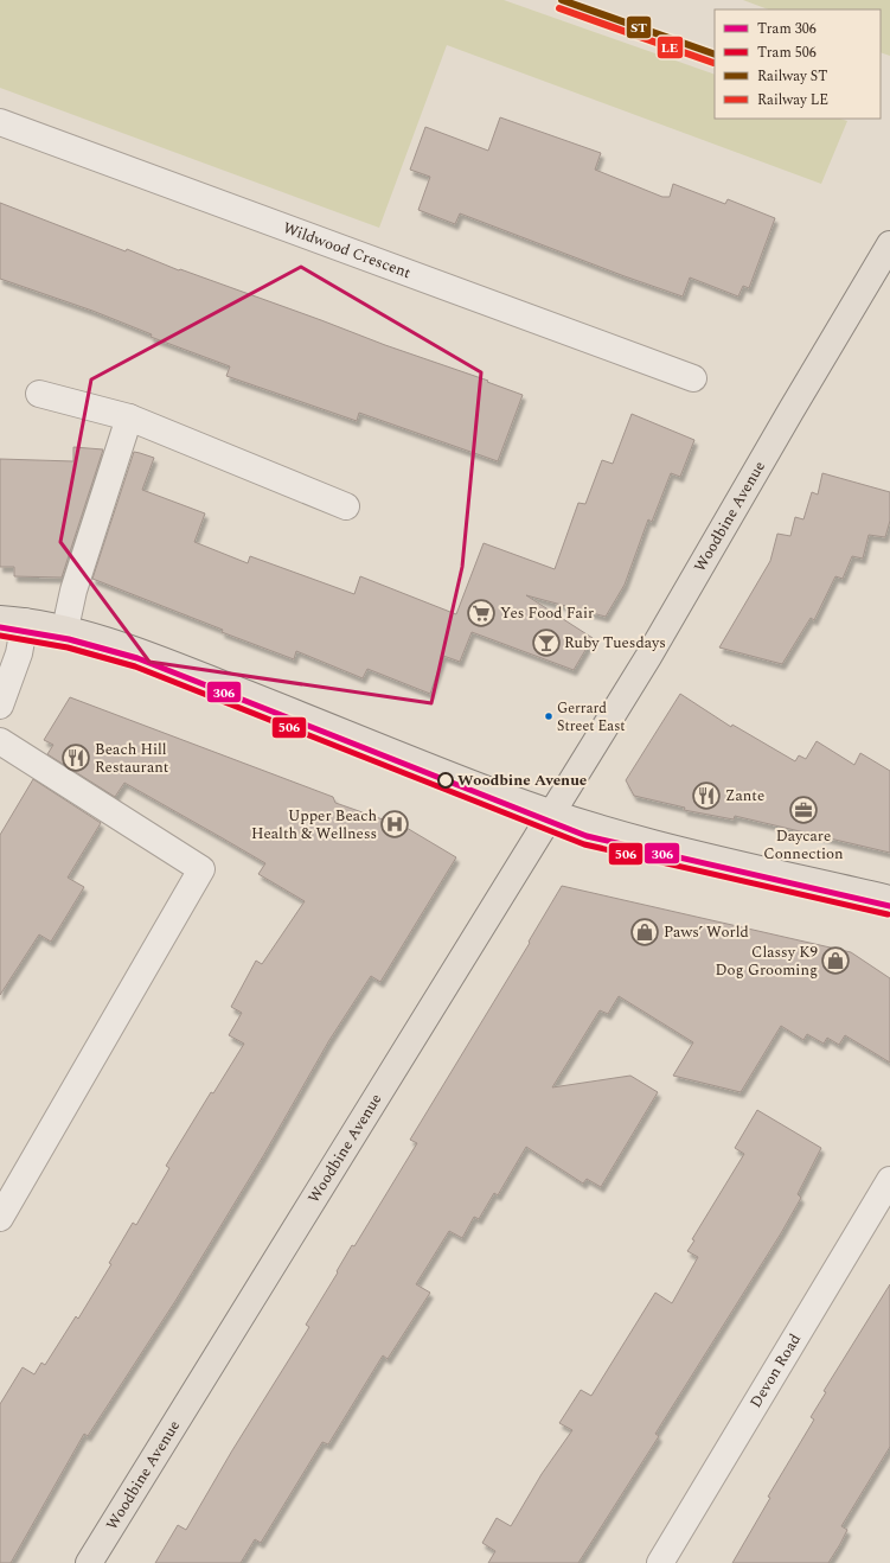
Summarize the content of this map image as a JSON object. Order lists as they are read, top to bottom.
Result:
{
  "streets": {
    "main road": ["Woodbine Avenue"],
    "street": ["Wildwood Crescent", "Devon Road"]
  },
  "places": {
    "supermarket": ["Yes Food Fair"],
    "bar": ["Ruby Tuesdays"],
    "other": ["Gerrard Street East", "Woodbine Avenue"],
    "restaurant": ["Beach Hill Restaurant", "Zante"],
    "office": ["Daycare Connection"],
    "hospital": ["Upper Beach Health & Wellness"],
    "shop": ["Paws’ World", "Classy K9 Dog Grooming"]
  },
  "lines": [
    "rail line ST",
    "rail line LE",
    "tram line 306",
    "tram line 506"
  ],
  "legend": [
    "Tram 306",
    "Tram 506",
    "Railway ST",
    "Railway LE"
  ]
}
